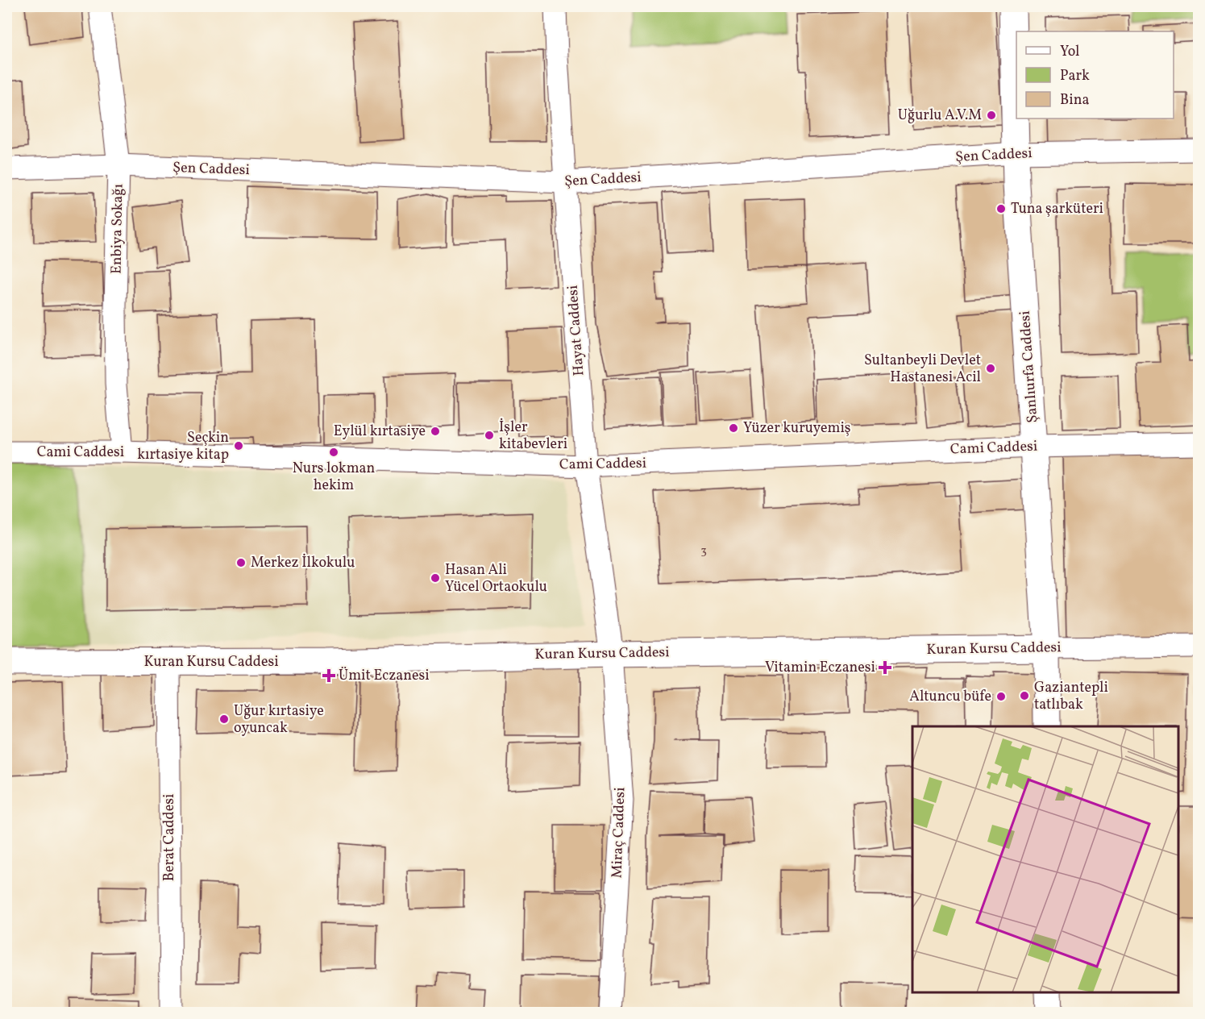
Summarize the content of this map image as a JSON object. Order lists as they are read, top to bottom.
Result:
{
  "streets": {
    "street": [
      "Şen Caddesi",
      "Enbiya Sokağı",
      "Hayat Caddesi",
      "Şanlıurfa Caddesi",
      "Cami Caddesi",
      "Kuran Kursu Caddesi",
      "Miraç Caddesi",
      "Berat Caddesi"
    ]
  },
  "crossings": [
    ["Şen Caddesi", "Enbiya Sokağı"],
    ["Şen Caddesi", "Hayat Caddesi"],
    ["Şen Caddesi", "Şanlıurfa Caddesi"],
    ["Enbiya Sokağı", "Cami Caddesi"],
    ["Hayat Caddesi", "Cami Caddesi"],
    ["Hayat Caddesi", "Kuran Kursu Caddesi"],
    ["Hayat Caddesi", "Miraç Caddesi"],
    ["Şanlıurfa Caddesi", "Cami Caddesi"],
    ["Şanlıurfa Caddesi", "Kuran Kursu Caddesi"],
    ["Kuran Kursu Caddesi", "Miraç Caddesi"],
    ["Kuran Kursu Caddesi", "Berat Caddesi"]
  ],
  "places": {
    "other": [
      "Uğurlu A.V.M",
      "Tuna şarküteri",
      "Sultanbeyli Devlet Hastanesi Acil",
      "Yüzer kuruyemiş",
      "Eylül kırtasiye",
      "İşler kitabevleri",
      "Seçkin kırtasiye kitap",
      "Nurs lokman hekim",
      "Merkez İlkokulu",
      "Hasan Ali Yücel Ortaokulu",
      "Gaziantepli tatlıbak",
      "Altuncu büfe",
      "Uğur kırtasiye oyuncak"
    ],
    "health": ["Vitamin Eczanesi", "Ümit Eczanesi"]
  },
  "house_numbers": ["3"],
  "legend": ["Yol", "Park", "Bina"]
}
